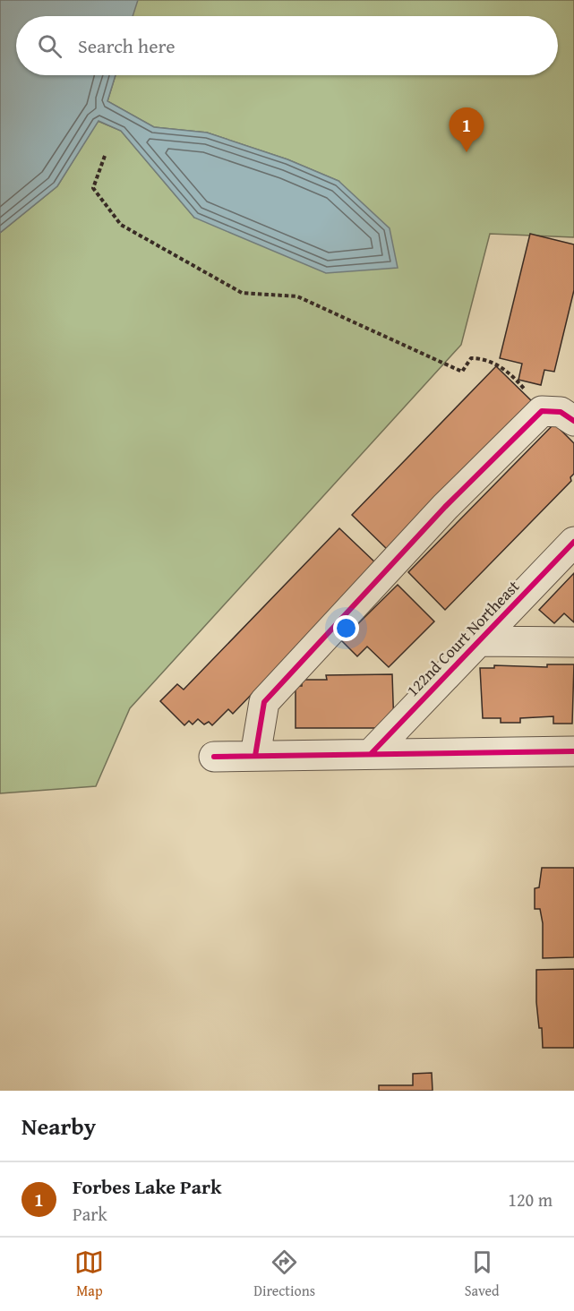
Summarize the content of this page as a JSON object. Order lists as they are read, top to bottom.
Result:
{
  "streets": {
    "street": ["122nd Court Northeast"]
  },
  "page": {
    "search": "Search here",
    "pins": "1",
    "heading": "Nearby",
    "list": [
      {
        "mark": "1",
        "name": "Forbes Lake Park",
        "note": "Park",
        "value": "120 m"
      }
    ],
    "nav": ["Map", "Directions", "Saved"]
  }
}
